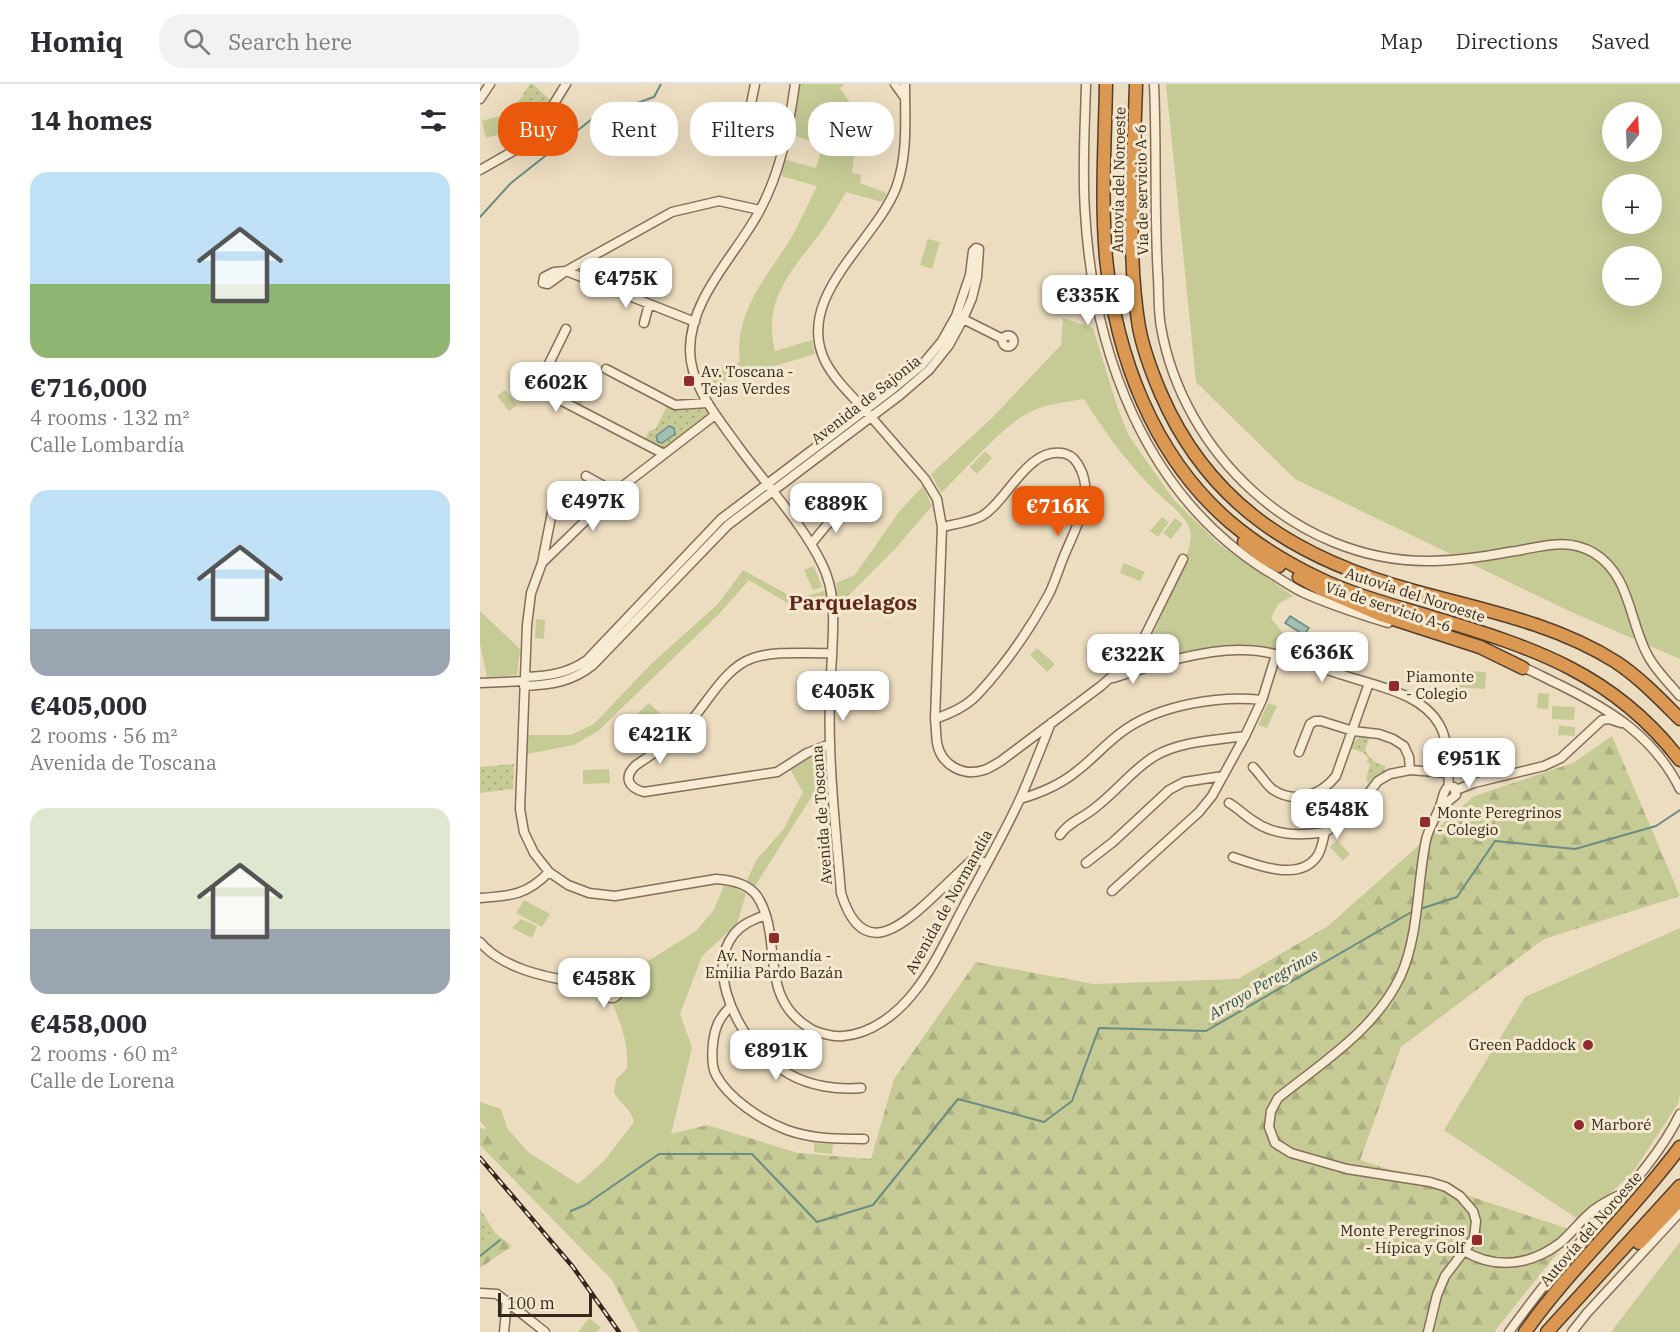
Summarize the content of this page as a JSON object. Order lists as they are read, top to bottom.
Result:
{
  "streets": {
    "highway": ["Autovía del Noroeste"],
    "street": [
      "Vía de servicio A-6",
      "Avenida de Sajonia",
      "Avenida de Toscana",
      "Avenida de Normandía"
    ]
  },
  "crossings": [
    ["Avenida de Sajonia", "Avenida de Toscana"],
    ["Avenida de Sajonia", "Avenida de Normandía"],
    ["Avenida de Toscana", "Avenida de Normandía"]
  ],
  "districts": ["Parquelagos"],
  "water": ["Arroyo Peregrinos"],
  "places": {
    "transit": [
      "Av. Toscana - Tejas Verdes",
      "Piamonte - Colegio",
      "Monte Peregrinos - Colegio",
      "Av. Normandía - Emilia Pardo Bazán",
      "Monte Peregrinos - Hípica y Golf"
    ],
    "other": ["Green Paddock", "Marboré"]
  },
  "scale_bar": "100 m",
  "north": "top",
  "page": {
    "header": "Homiq",
    "search": "Search here",
    "nav": ["Map", "Directions", "Saved"],
    "heading": "14 homes",
    "map_buttons": ["+", "−"],
    "chip": [
      "Buy",
      "Rent",
      "Filters",
      "New"
    ],
    "list": [
      {
        "name": "€716,000",
        "note": "4 rooms · 132 m² · Calle Lombardía"
      },
      {
        "name": "€405,000",
        "note": "2 rooms · 56 m² · Avenida de Toscana"
      },
      {
        "name": "€458,000",
        "note": "2 rooms · 60 m² · Calle de Lorena"
      }
    ],
    "price": [
      "€475K",
      "€335K",
      "€602K",
      "€497K",
      "€889K",
      "€716K",
      "€636K",
      "€322K",
      "€405K",
      "€421K",
      "€951K",
      "€548K",
      "€458K",
      "€891K"
    ],
    "scale": "100 m"
  }
}
